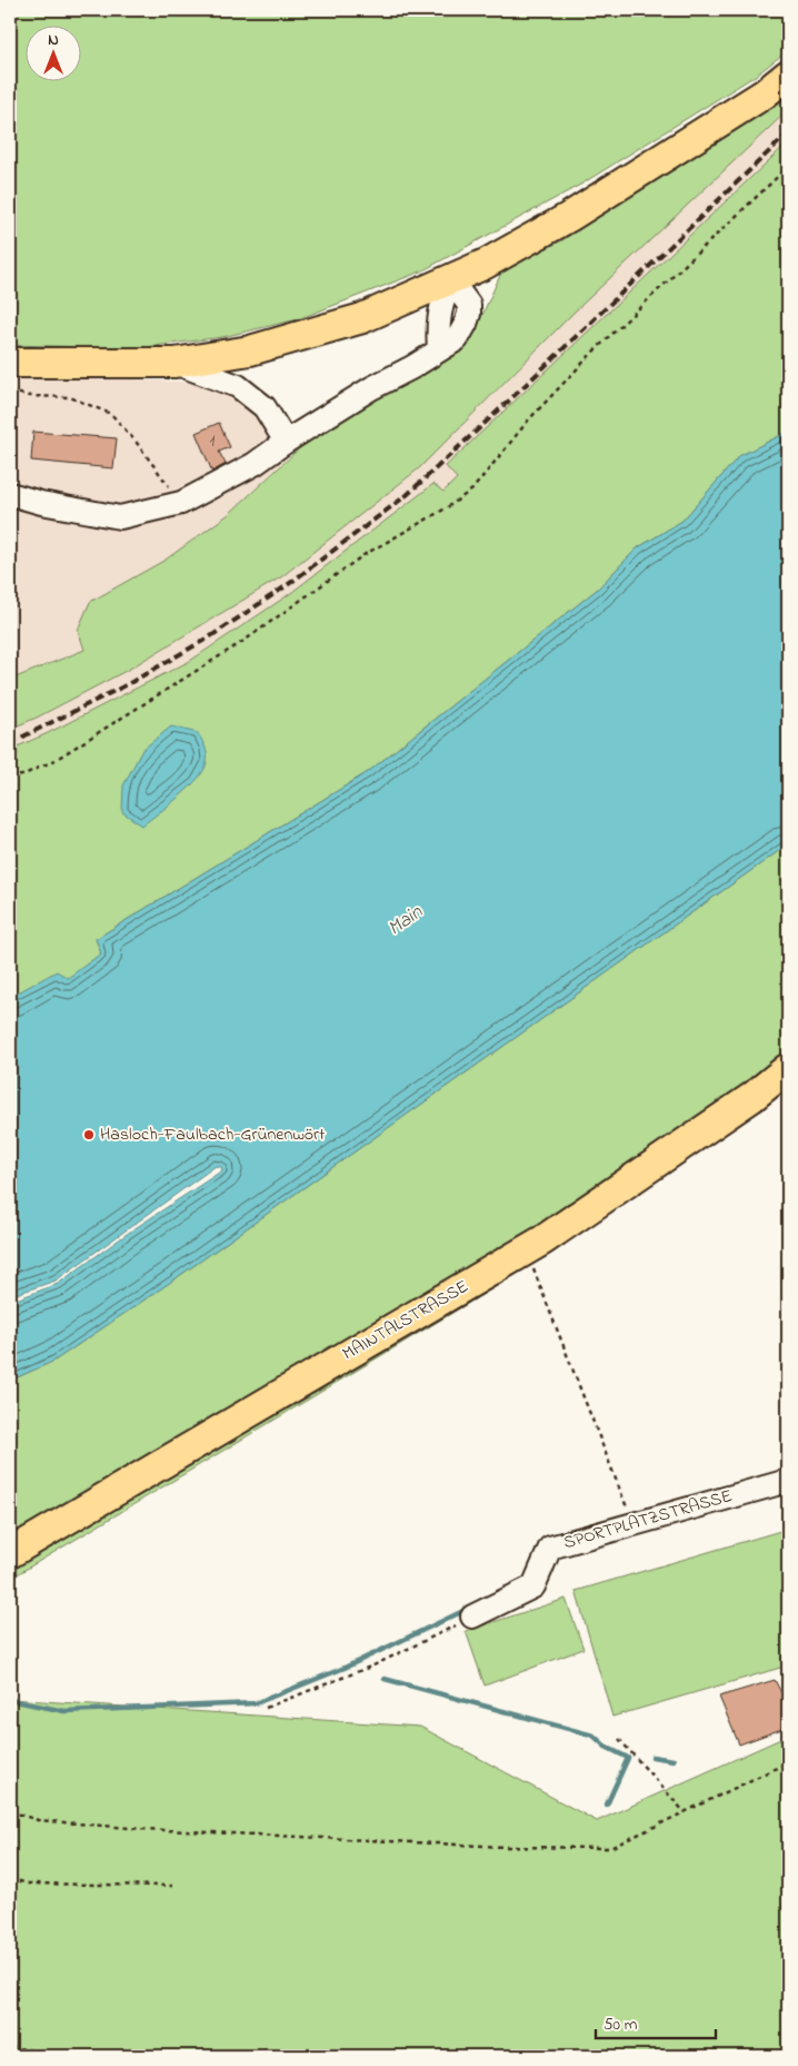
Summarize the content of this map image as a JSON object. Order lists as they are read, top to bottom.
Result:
{
  "streets": {
    "main road": ["MAINTALSTRASSE"],
    "street": ["SPORTPLATZSTRASSE"]
  },
  "water": ["Main"],
  "places": ["Hasloch-Faulbach-Grünenwört"],
  "house_numbers": ["1"],
  "scale_bar": "50 m",
  "north": "top"
}
